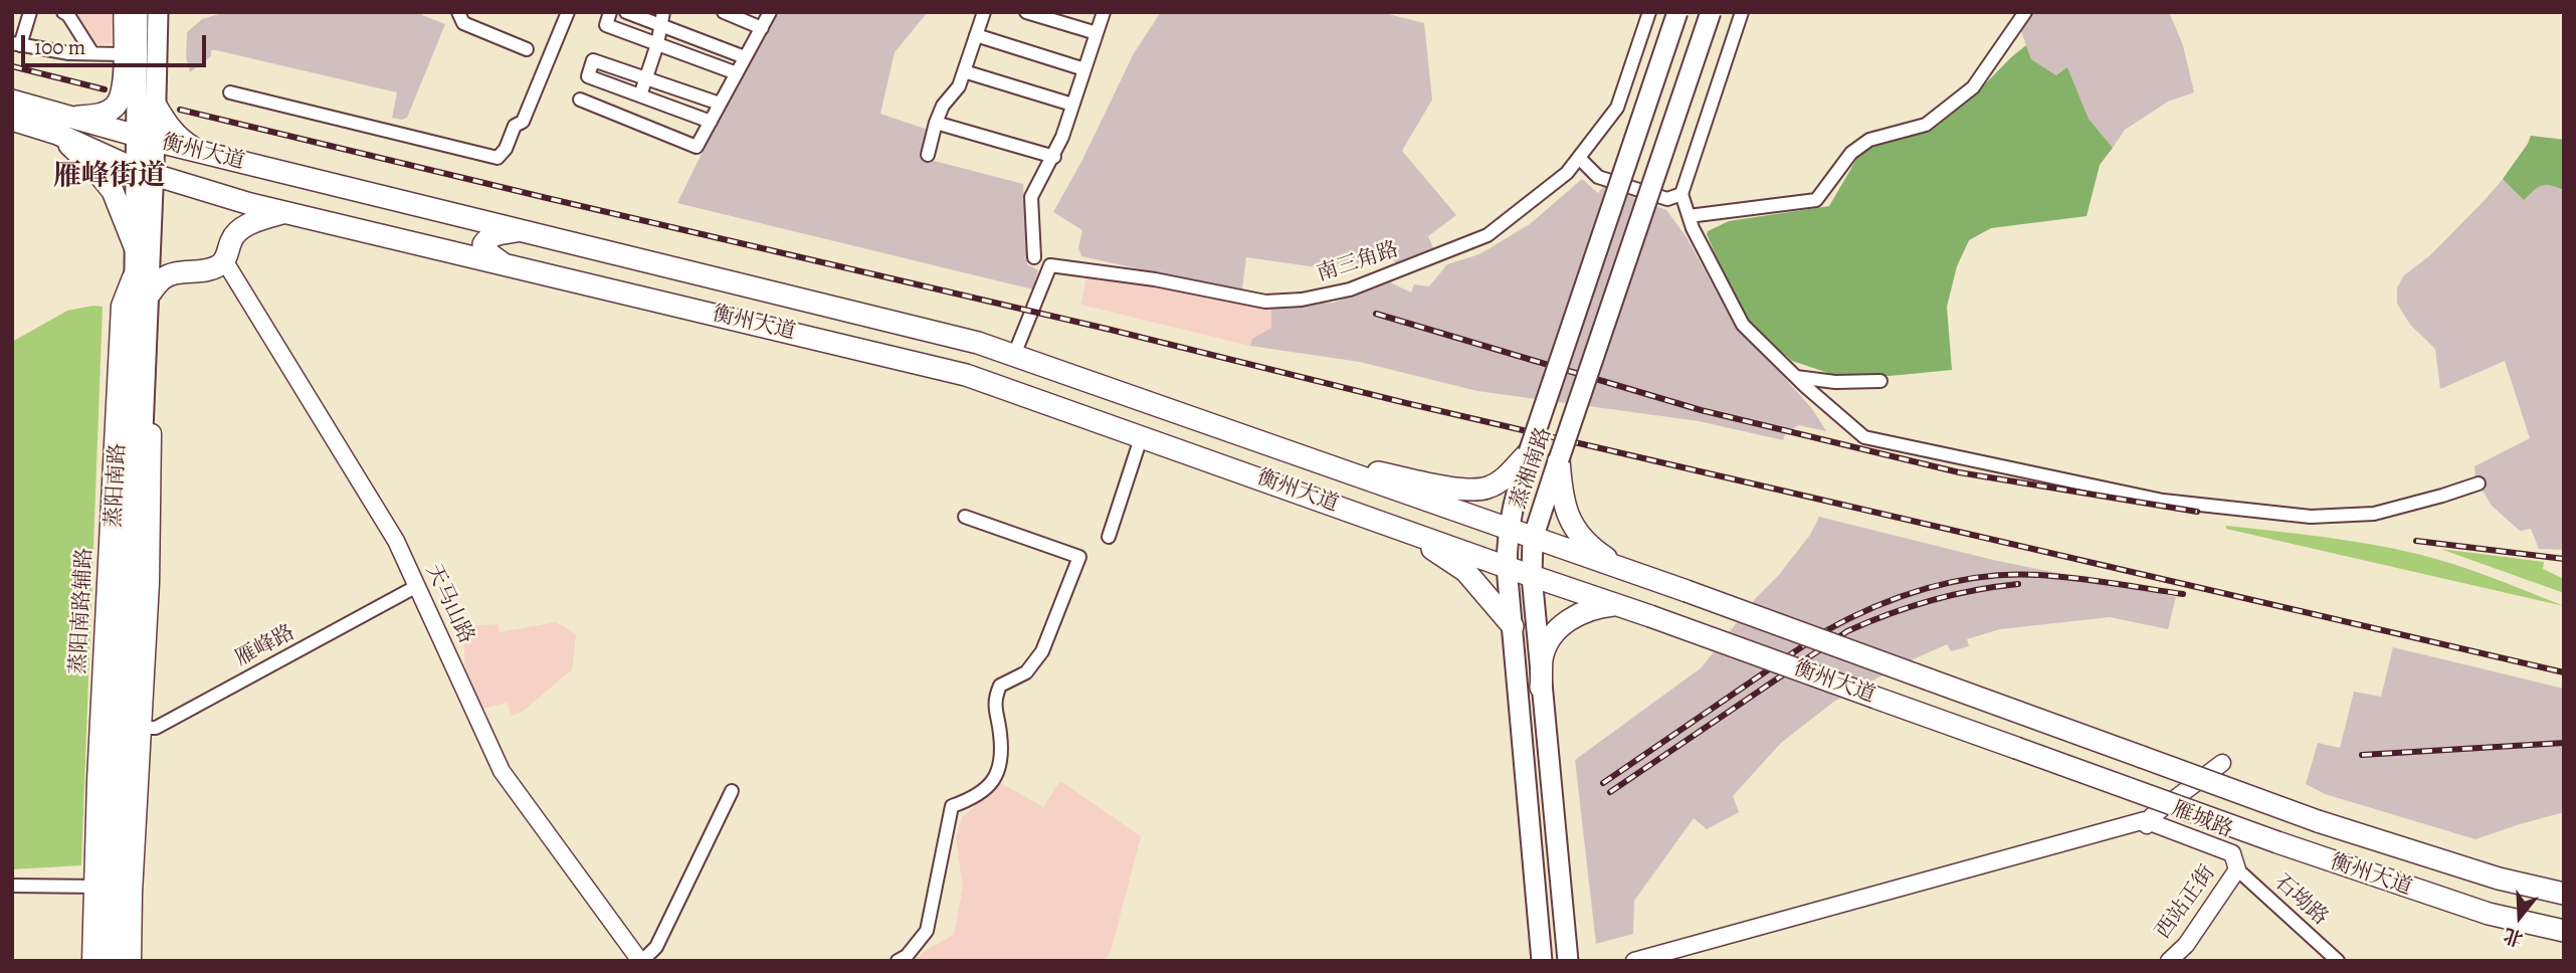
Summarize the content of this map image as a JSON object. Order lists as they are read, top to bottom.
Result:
{
  "streets": {
    "highway": ["衡州大道"],
    "main road": ["蒸湘南路", "蒸阳南路"],
    "street": [
      "南三角路",
      "天马山路",
      "雁峰路",
      "雁城路",
      "石坳路",
      "西站正街"
    ]
  },
  "crossings": [
    ["衡州大道", "南三角路"],
    ["衡州大道", "蒸湘南路"],
    ["衡州大道", "蒸阳南路"],
    ["蒸阳南路", "雁峰路"],
    ["天马山路", "雁峰路"],
    ["雁城路", "石坳路"],
    ["雁城路", "西站正街"],
    ["石坳路", "西站正街"]
  ],
  "districts": ["雁峰街道"],
  "scale_bar": "100 m",
  "north": "bottom"
}
